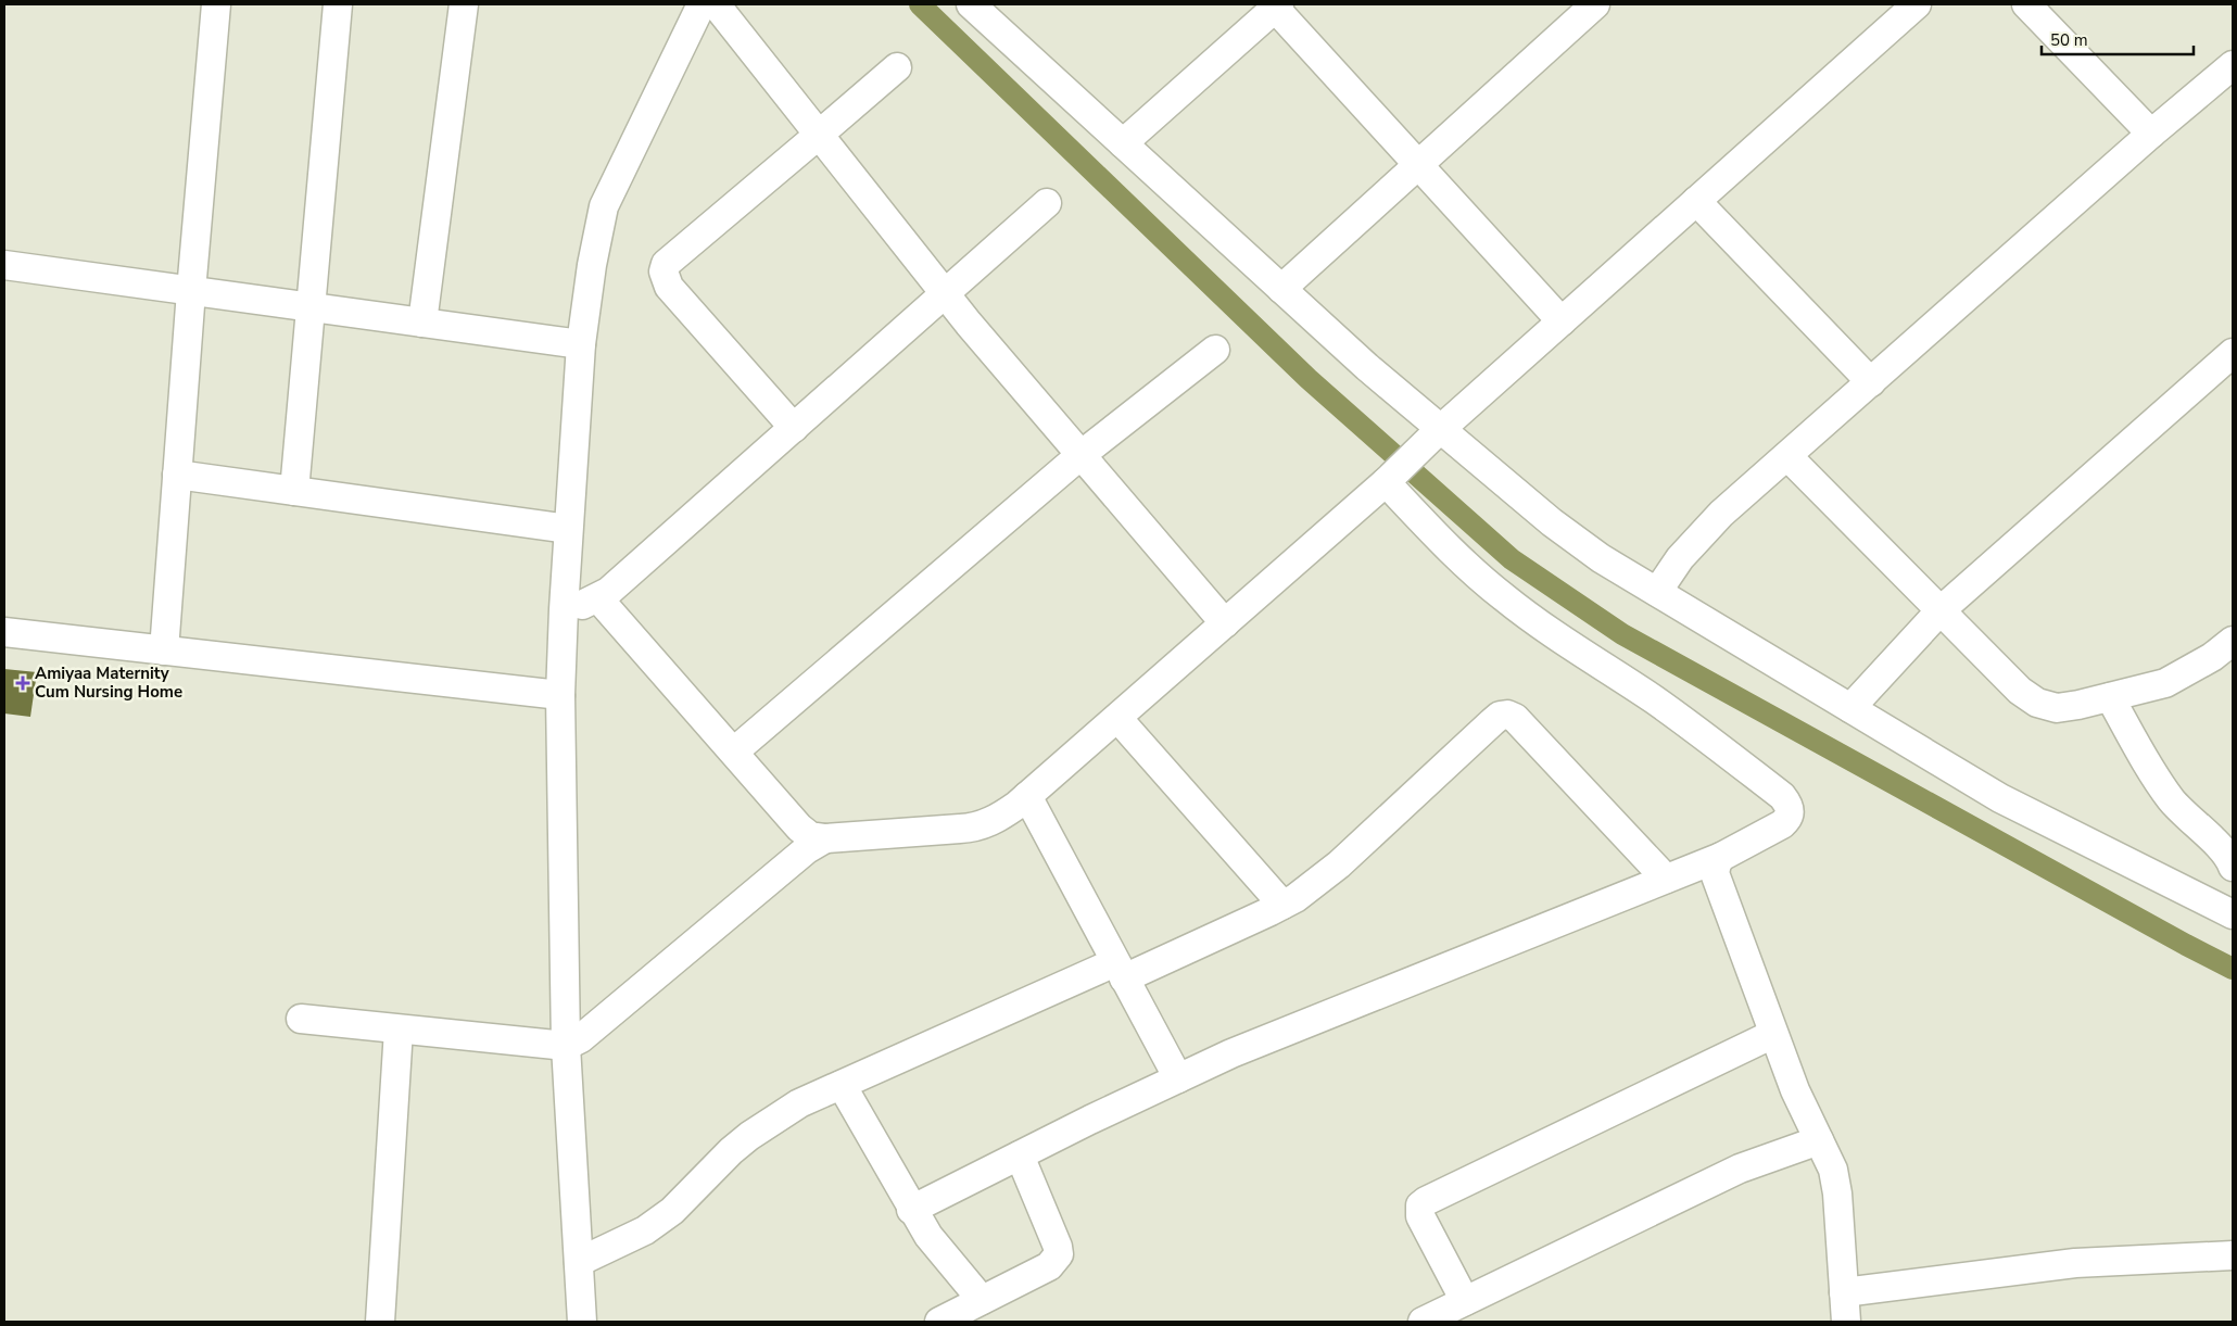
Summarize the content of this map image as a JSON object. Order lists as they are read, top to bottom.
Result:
{
  "places": {
    "health": ["Amiyaa Maternity Cum Nursing Home"]
  },
  "scale_bar": "50 m"
}
